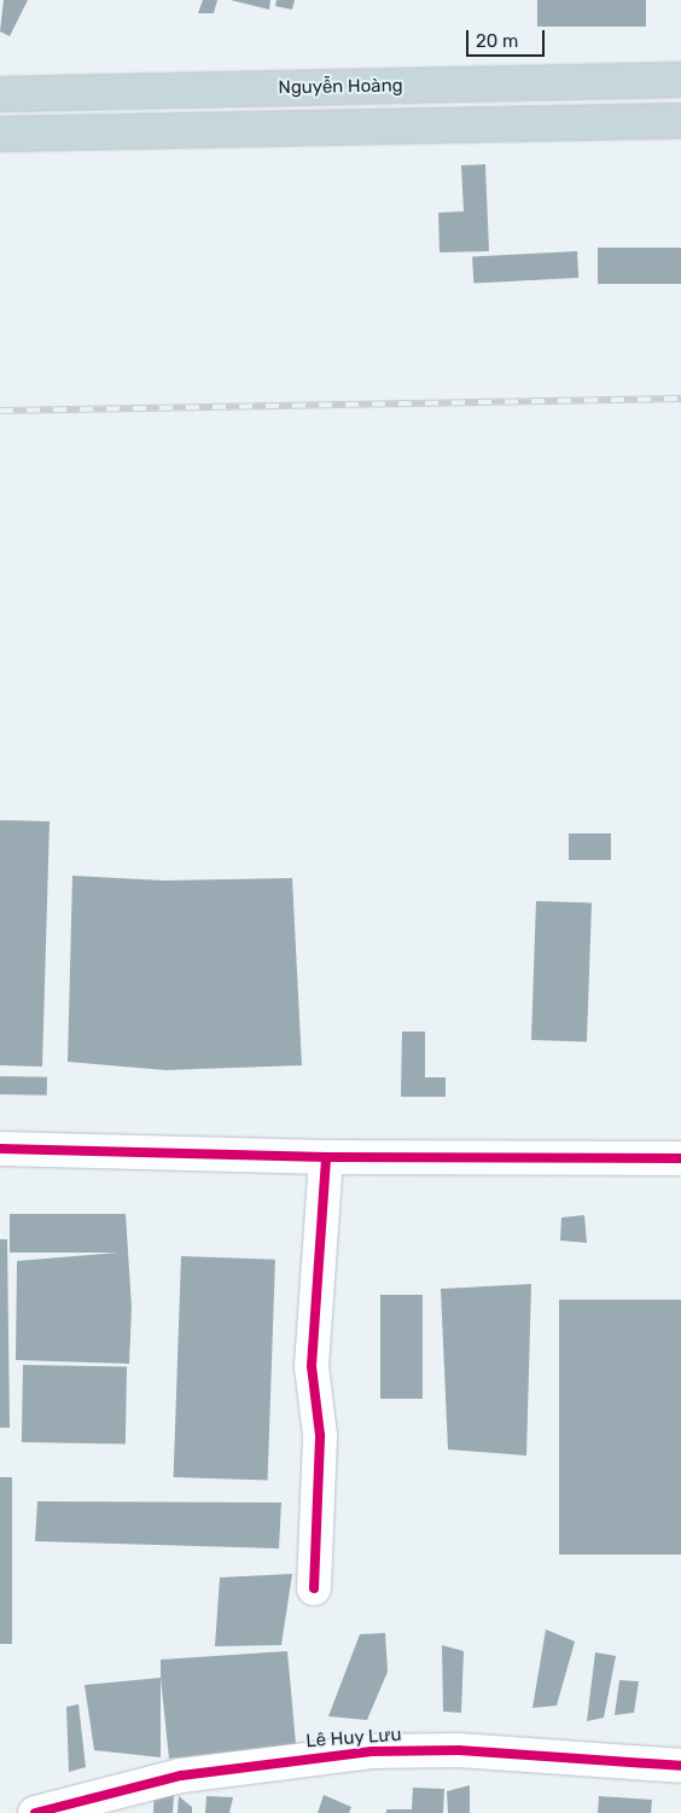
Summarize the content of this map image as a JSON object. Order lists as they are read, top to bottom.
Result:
{
  "streets": {
    "highway": ["Nguyễn Hoàng"],
    "street": ["Lê Huy Lưu"]
  },
  "scale_bar": "20 m"
}
